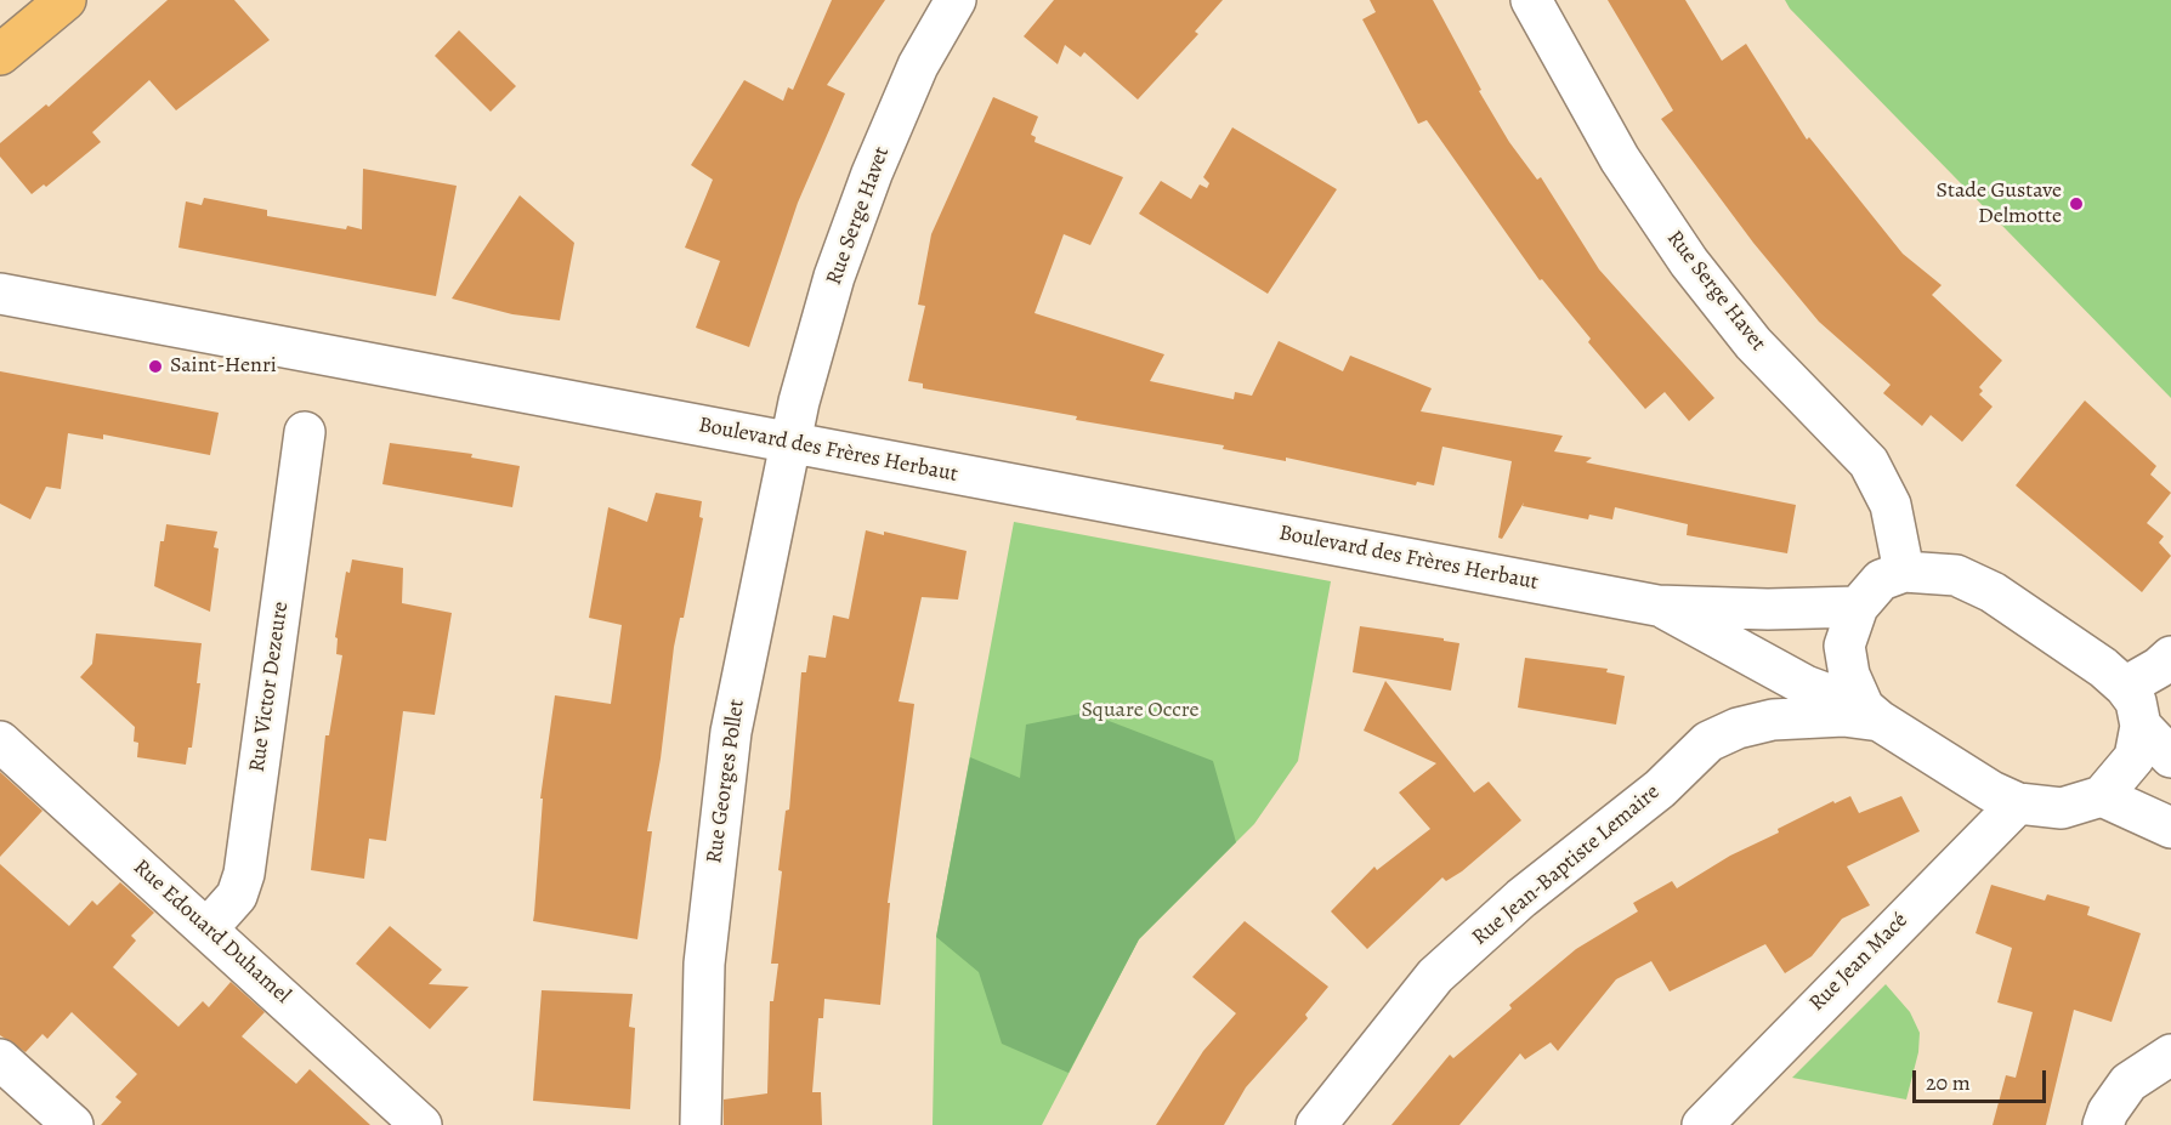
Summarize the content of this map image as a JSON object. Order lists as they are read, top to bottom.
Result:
{
  "streets": {
    "street": [
      "Rue Serge Havet",
      "Boulevard des Frères Herbaut",
      "Rue Victor Dezeure",
      "Rue Georges Pollet",
      "Rue Jean-Baptiste Lemaire",
      "Rue Edouard Duhamel",
      "Rue Jean Macé"
    ]
  },
  "crossings": [
    ["Rue Serge Havet", "Boulevard des Frères Herbaut"],
    ["Rue Serge Havet", "Rue Georges Pollet"],
    ["Rue Serge Havet", "Rue Jean-Baptiste Lemaire"],
    ["Rue Serge Havet", "Rue Jean Macé"],
    ["Boulevard des Frères Herbaut", "Rue Georges Pollet"],
    ["Boulevard des Frères Herbaut", "Rue Jean-Baptiste Lemaire"],
    ["Boulevard des Frères Herbaut", "Rue Jean Macé"],
    ["Rue Victor Dezeure", "Rue Edouard Duhamel"],
    ["Rue Jean-Baptiste Lemaire", "Rue Jean Macé"]
  ],
  "parks": ["Square Occre"],
  "places": ["Stade Gustave Delmotte", "Saint-Henri"],
  "scale_bar": "20 m"
}
